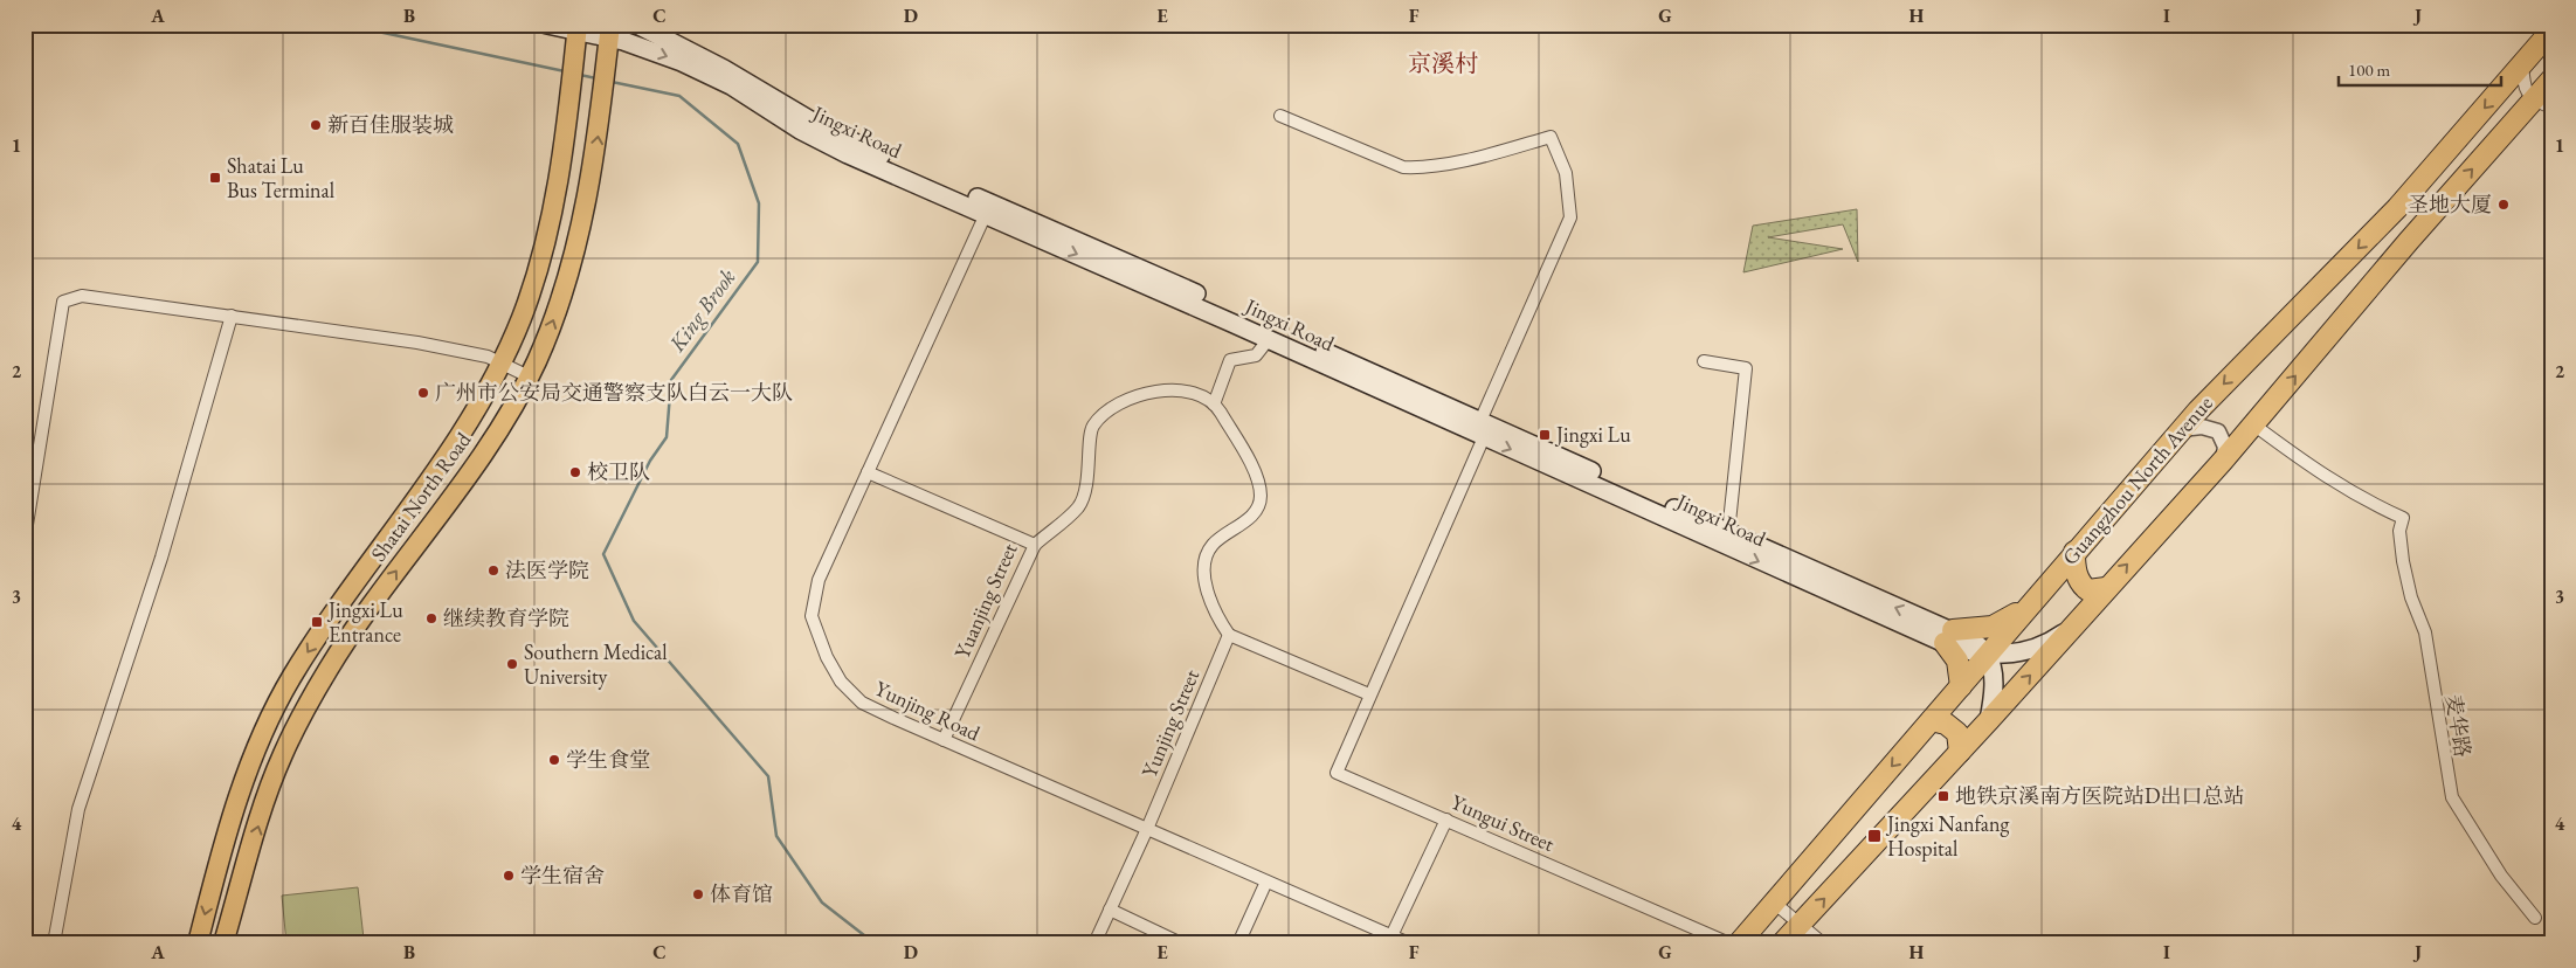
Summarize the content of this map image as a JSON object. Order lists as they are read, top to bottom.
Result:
{
  "streets": {
    "highway": ["Guangzhou North Avenue"],
    "main road": ["Jingxi Road", "Shatai North Road"],
    "street": [
      "Yuanjing Street",
      "Yunjing Road",
      "Yunjing Street",
      "麦华路",
      "Yungui Street"
    ]
  },
  "crossings": [
    ["Jingxi Road", "Guangzhou North Avenue"],
    ["Jingxi Road", "Shatai North Road"],
    ["Jingxi Road", "Yunjing Road"],
    ["Jingxi Road", "Yungui Street"],
    ["Yuanjing Street", "Yunjing Road"],
    ["Yunjing Road", "Yunjing Street"]
  ],
  "districts": ["京溪村"],
  "water": ["King Brook"],
  "places": {
    "other": [
      "新百佳服装城",
      "圣地大厦",
      "广州市公安局交通警察支队白云一大队",
      "校卫队",
      "法医学院",
      "继续教育学院",
      "Southern Medical University",
      "学生食堂",
      "学生宿舍",
      "体育馆"
    ],
    "transit": [
      "Shatai Lu Bus Terminal",
      "Jingxi Lu",
      "Jingxi Lu Entrance",
      "地铁京溪南方医院站D出口总站",
      "Jingxi Nanfang Hospital"
    ]
  },
  "scale_bar": "100 m",
  "grid": {
    "columns": [
      "A",
      "B",
      "C",
      "D",
      "E",
      "F",
      "G",
      "H",
      "I",
      "J"
    ],
    "rows": [
      "1",
      "2",
      "3",
      "4"
    ]
  }
}
